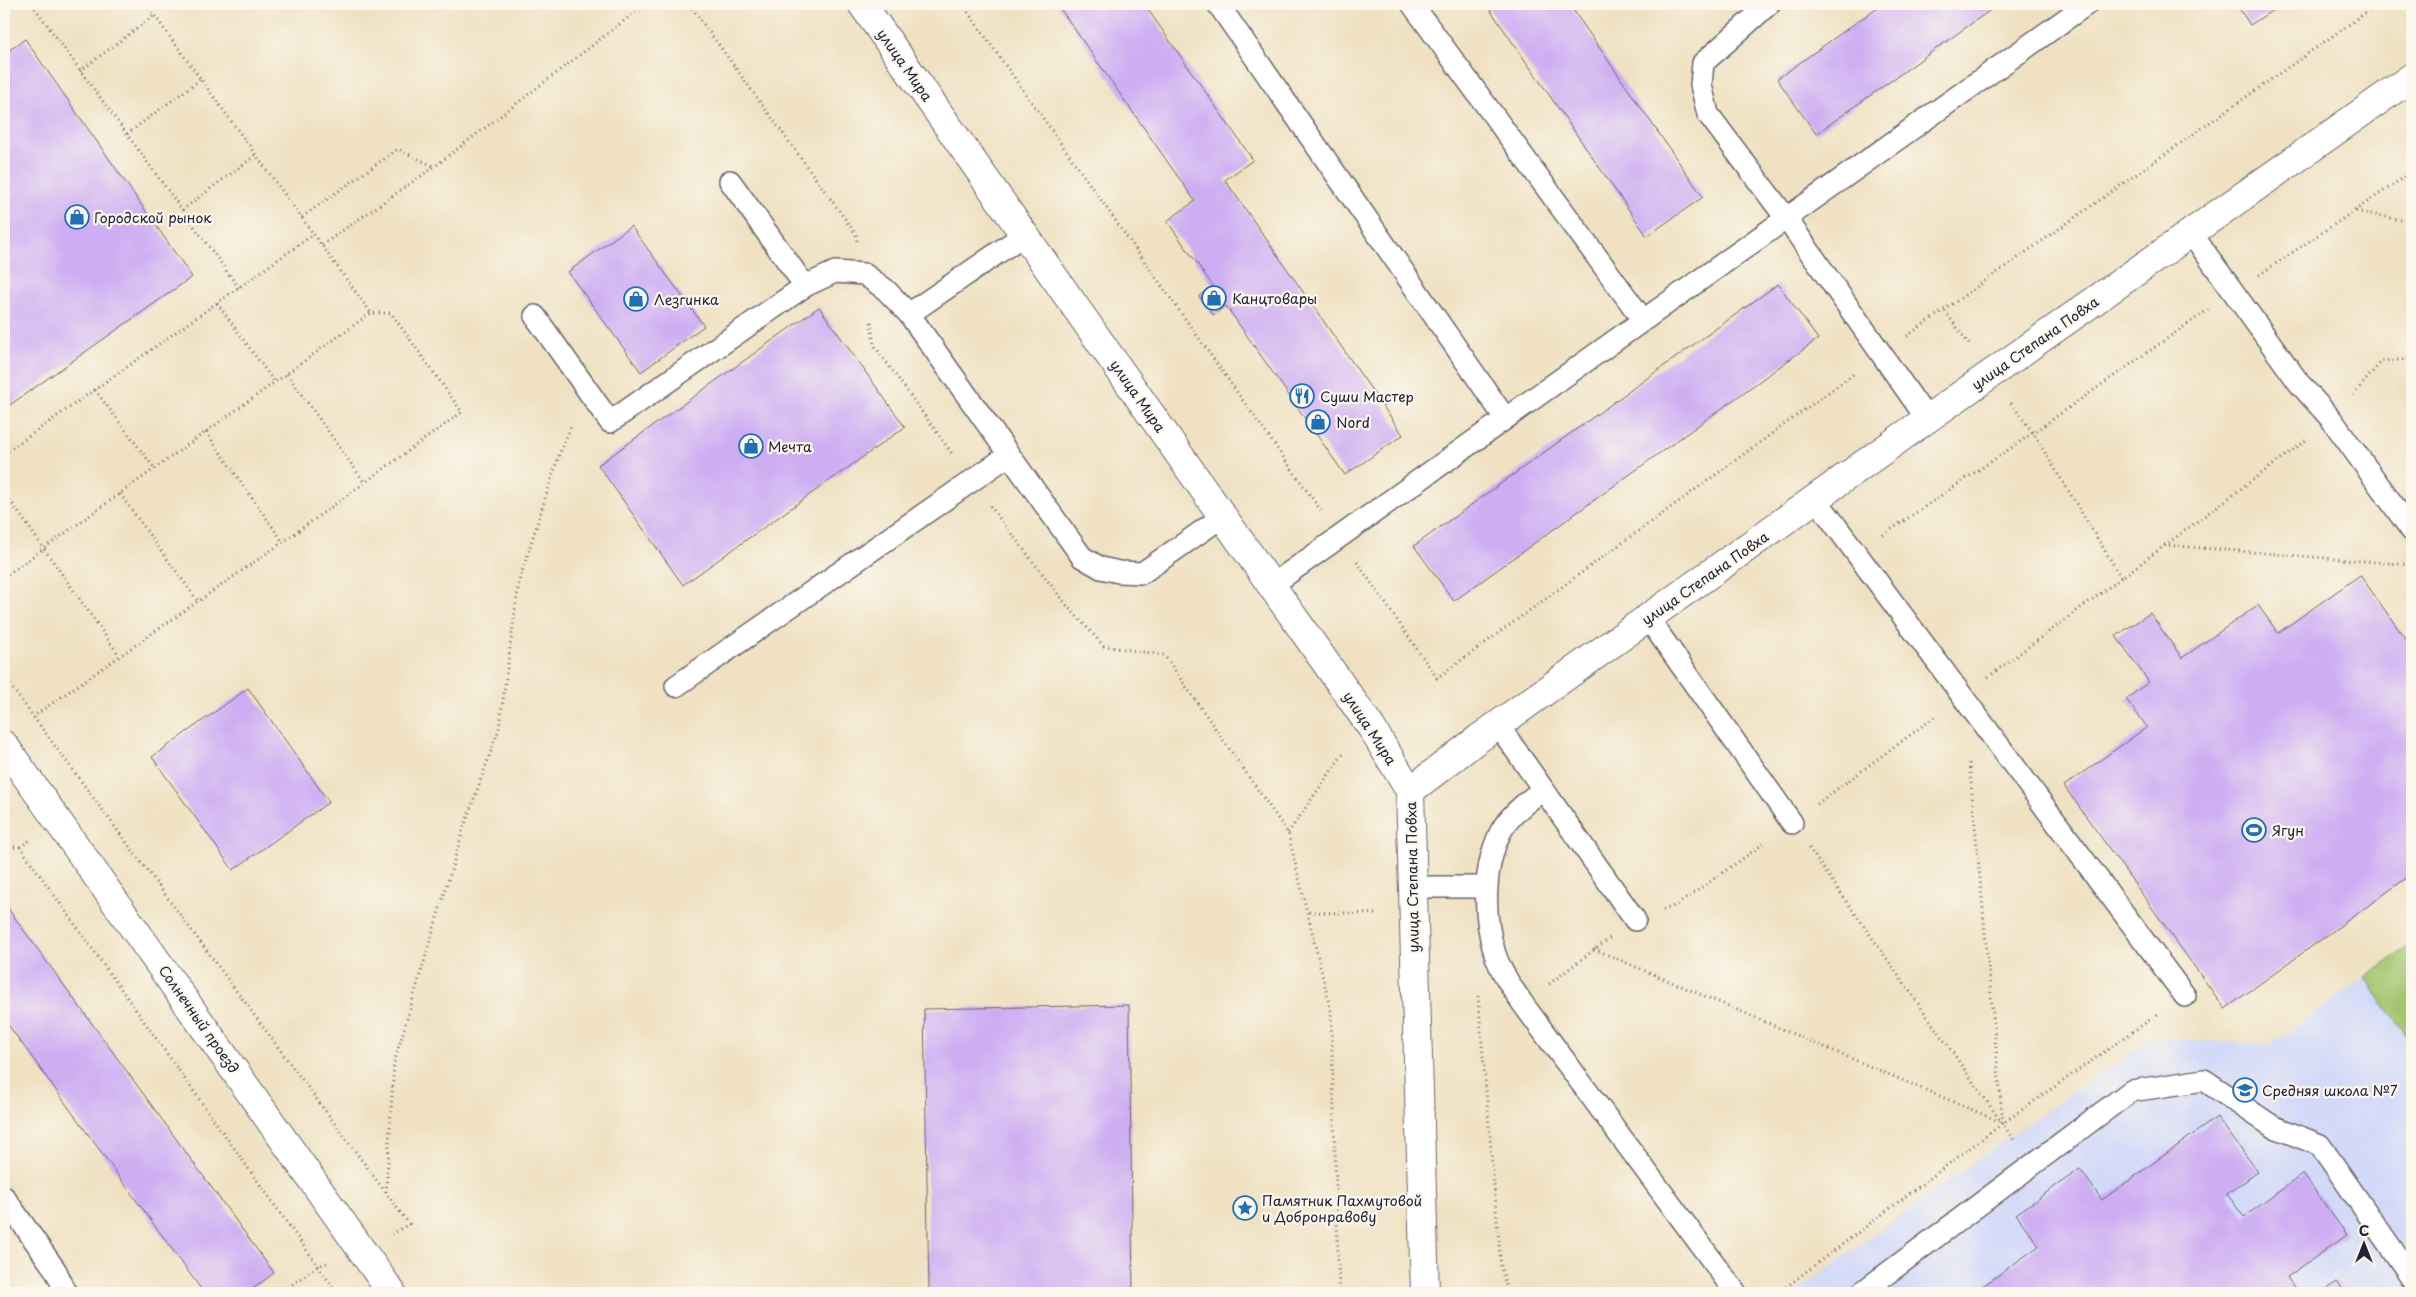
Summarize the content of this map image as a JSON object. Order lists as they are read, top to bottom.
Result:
{
  "streets": {
    "street": ["улица Мира", "улица Степана Повха", "Солнечный проезд"]
  },
  "crossings": [
    ["улица Мира", "улица Степана Повха"]
  ],
  "places": {
    "shop": [
      "Городской рынок",
      "Канцтовары",
      "Лезгинка",
      "Nord",
      "Мечта"
    ],
    "restaurant": ["Суши Мастер"],
    "sports": ["Ягун"],
    "school or university": ["Средняя школа №7"],
    "place": ["Памятник Пахмутовой и Добронравову"]
  },
  "north": "top"
}
